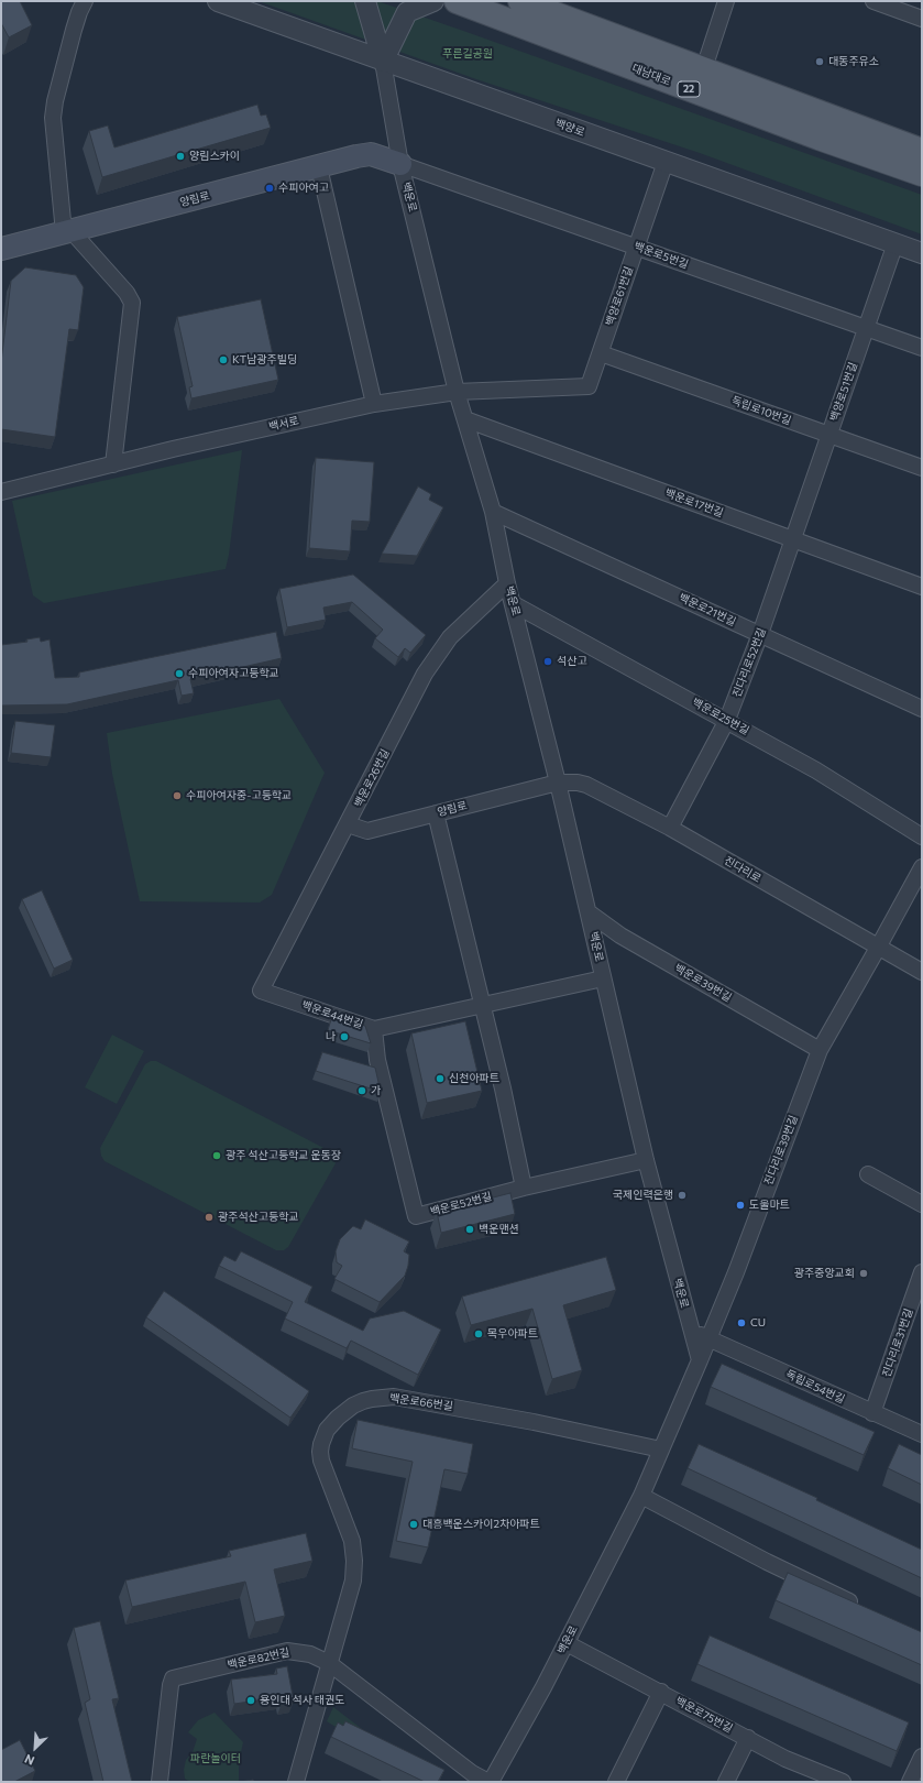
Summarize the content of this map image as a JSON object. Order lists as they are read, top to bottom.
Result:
{
  "streets": {
    "main road": ["대남대로", "22", "양림로"],
    "street": [
      "백양로",
      "백운로",
      "백운로5번길",
      "백양로61번길",
      "백양로51번길",
      "독립로10번길",
      "백서로",
      "백운로17번길",
      "백운로21번길",
      "진다리로52번길",
      "백운로25번길",
      "백운로26번길",
      "진다리로",
      "백운로39번길",
      "백운로44번길",
      "진다리로39번길",
      "백운로52번길",
      "진다리로31번길",
      "독립로54번길",
      "백운로66번길",
      "백운로82번길",
      "백운로75번길"
    ]
  },
  "crossings": [
    ["백양로", "백운로"],
    ["백양로", "백양로61번길"],
    ["백양로", "백양로51번길"],
    ["백운로", "양림로"],
    ["백운로", "백운로5번길"],
    ["백운로", "백양로61번길"],
    ["백운로", "백서로"],
    ["백운로", "백운로17번길"],
    ["백운로", "백운로21번길"],
    ["백운로", "백운로25번길"],
    ["백운로", "백운로26번길"],
    ["백운로", "진다리로"],
    ["백운로", "백운로39번길"],
    ["백운로", "백운로44번길"],
    ["백운로", "진다리로39번길"],
    ["백운로", "백운로52번길"],
    ["백운로", "독립로54번길"],
    ["백운로", "백운로66번길"],
    ["백운로", "백운로82번길"],
    ["백운로", "백운로75번길"],
    ["양림로", "백운로5번길"],
    ["양림로", "백운로26번길"],
    ["양림로", "진다리로"],
    ["백운로5번길", "백양로61번길"],
    ["백운로5번길", "백양로51번길"],
    ["백양로61번길", "독립로10번길"],
    ["백양로61번길", "백서로"],
    ["백양로51번길", "독립로10번길"],
    ["백양로51번길", "백운로17번길"],
    ["백양로51번길", "진다리로52번길"],
    ["백운로17번길", "진다리로52번길"],
    ["백운로21번길", "진다리로52번길"],
    ["진다리로52번길", "백운로25번길"],
    ["진다리로52번길", "진다리로"],
    ["백운로26번길", "백운로44번길"],
    ["진다리로", "진다리로39번길"],
    ["백운로39번길", "진다리로39번길"],
    ["백운로44번길", "백운로52번길"],
    ["진다리로39번길", "독립로54번길"],
    ["진다리로31번길", "독립로54번길"],
    ["백운로66번길", "백운로82번길"]
  ],
  "parks": ["푸른길공원", "파란놀이터"],
  "places": [
    "대동주유소",
    "양림스카이",
    "수피아여고",
    "KT남광주빌딩",
    "석산고",
    "수피아여자고등학교",
    "수피아여자중-고등학교",
    "나",
    "신천아파트",
    "가",
    "광주 석산고등학교 운동장",
    "국제인력은행",
    "도울마트",
    "광주석산고등학교",
    "백운맨션",
    "광주중앙교회",
    "CU",
    "목우아파트",
    "대흥백운스카이2차아파트",
    "용인대 석사 태권도"
  ],
  "north": "bottom left"
}
